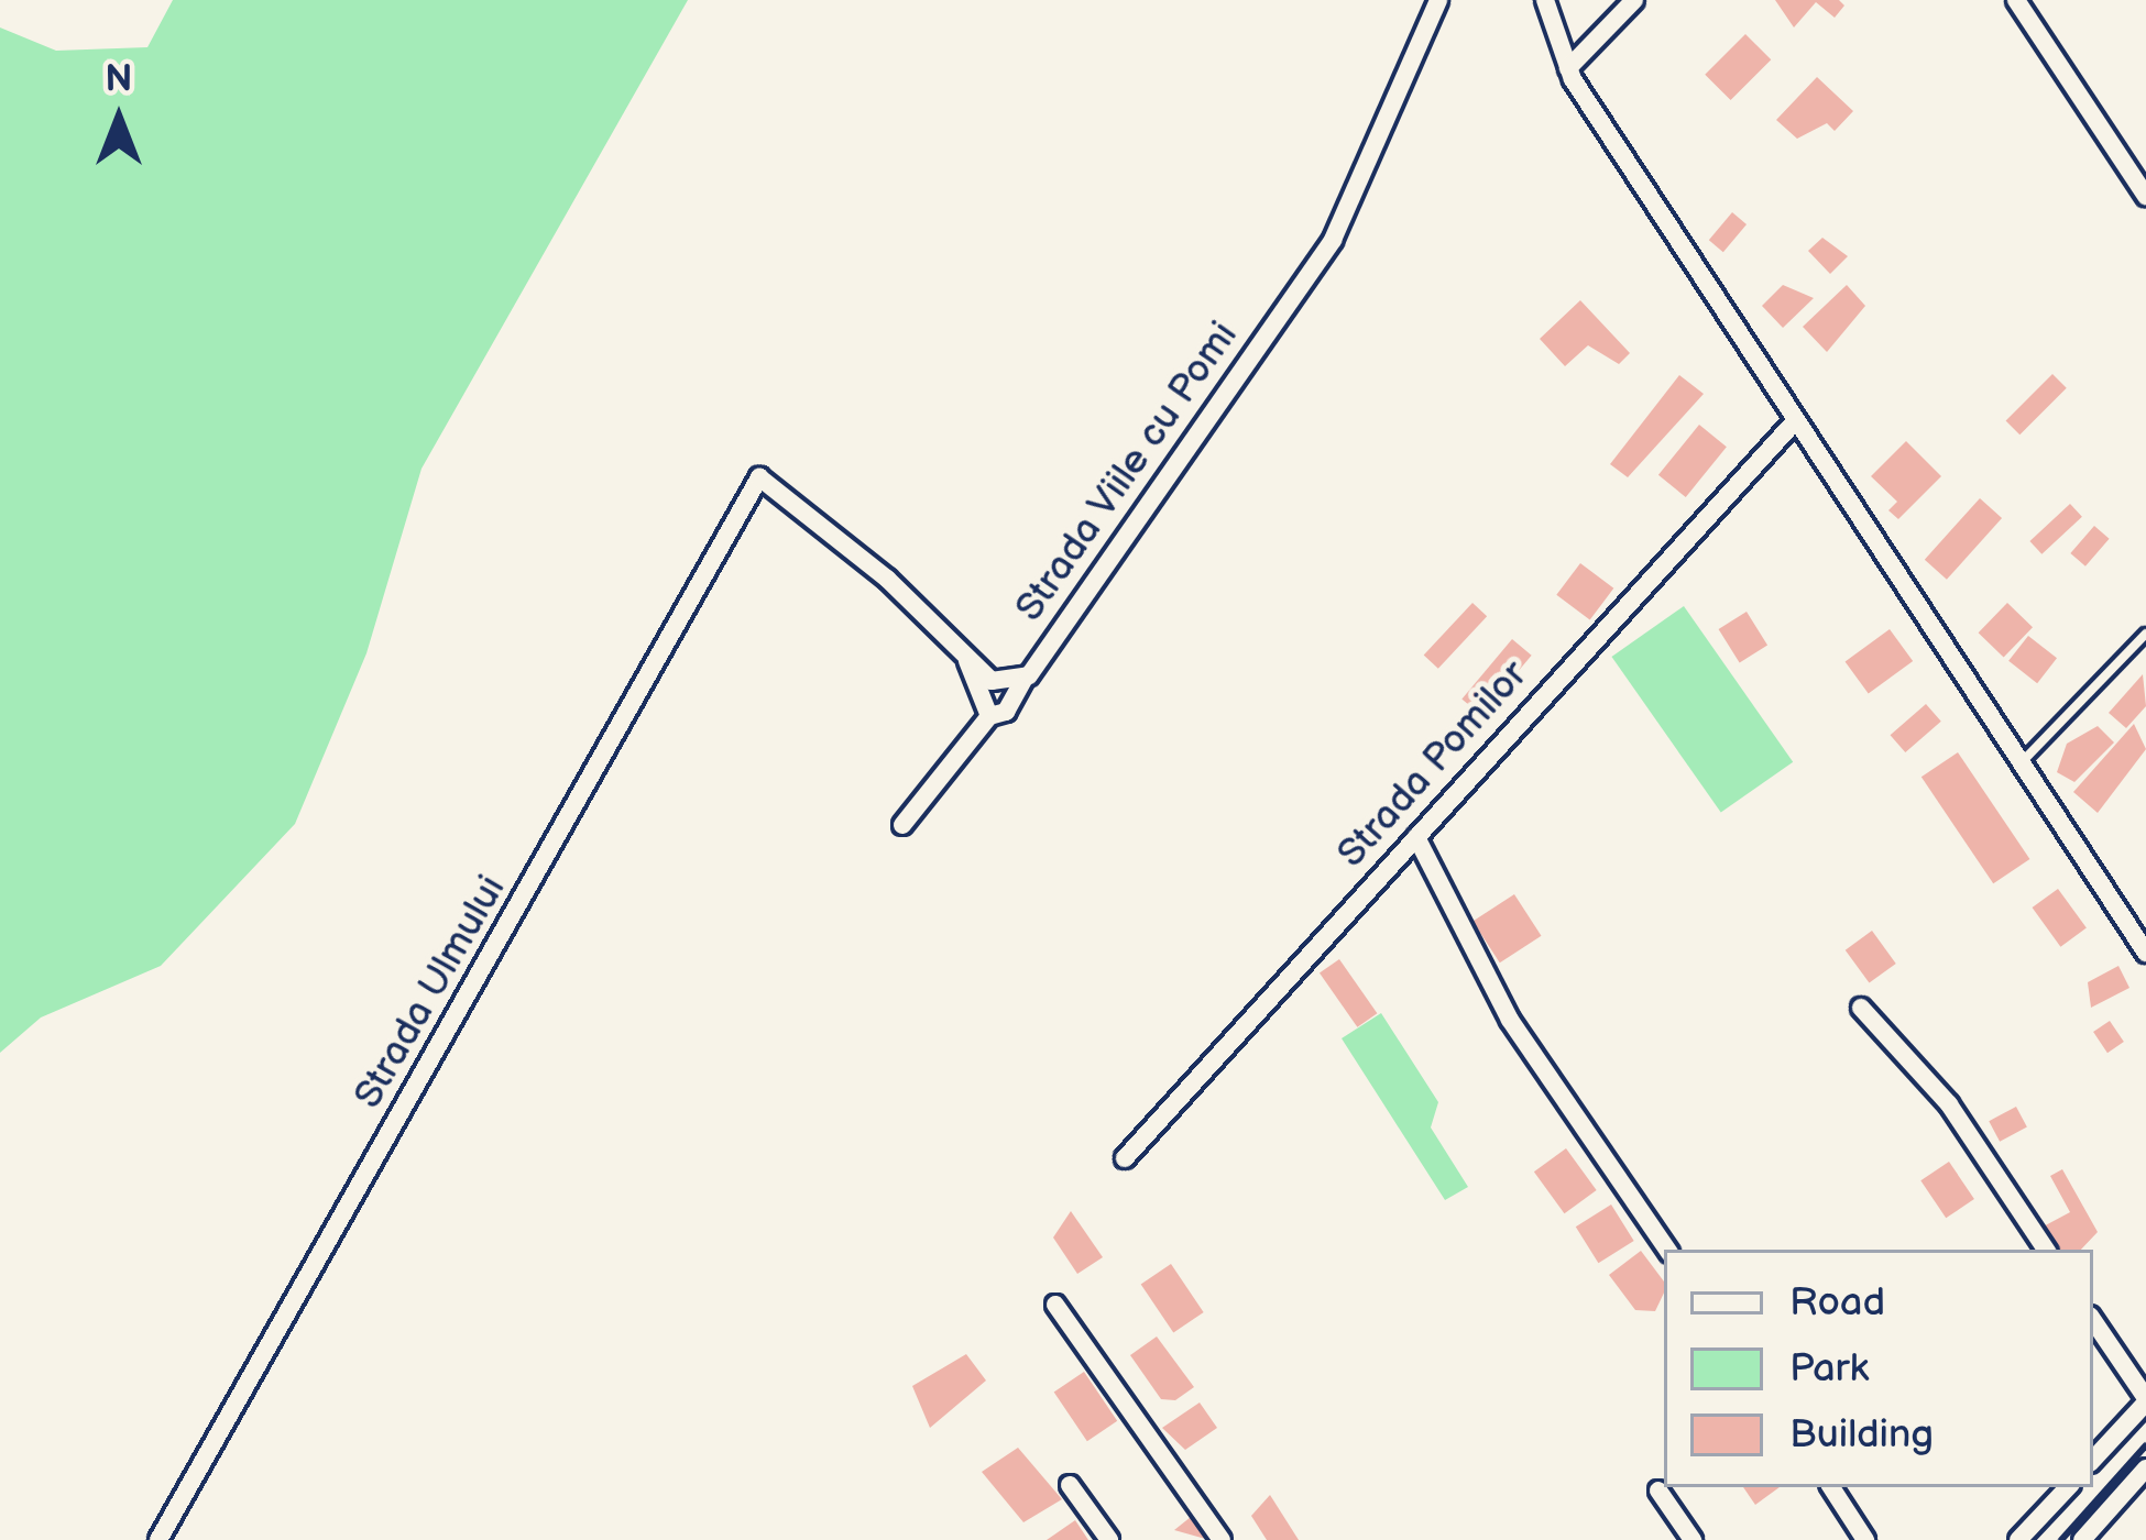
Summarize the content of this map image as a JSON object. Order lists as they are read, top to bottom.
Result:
{
  "streets": {
    "street": ["Strada Viile cu Pomi", "Strada Pomilor", "Strada Ulmului"]
  },
  "crossings": [
    ["Strada Viile cu Pomi", "Strada Ulmului"]
  ],
  "legend": ["Road", "Park", "Building"],
  "north": "top"
}
